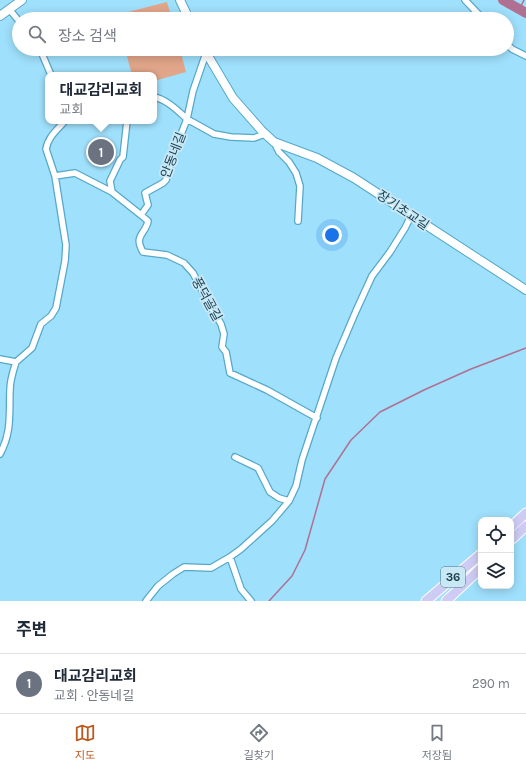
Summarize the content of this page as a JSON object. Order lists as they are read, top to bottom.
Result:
{
  "streets": {
    "highway": ["36"],
    "main road": ["장기초교길"],
    "street": ["안동네길", "풍덕골길"]
  },
  "crossings": [
    ["안동네길", "풍덕골길"]
  ],
  "page": {
    "search": "장소 검색",
    "popup": ["대교감리교회", "교회"],
    "pins": "1",
    "heading": "주변",
    "list": [
      {
        "mark": "1",
        "name": "대교감리교회",
        "note": "교회 · 안동네길",
        "value": "290 m"
      }
    ],
    "nav": ["지도", "길찾기", "저장됨"]
  }
}
